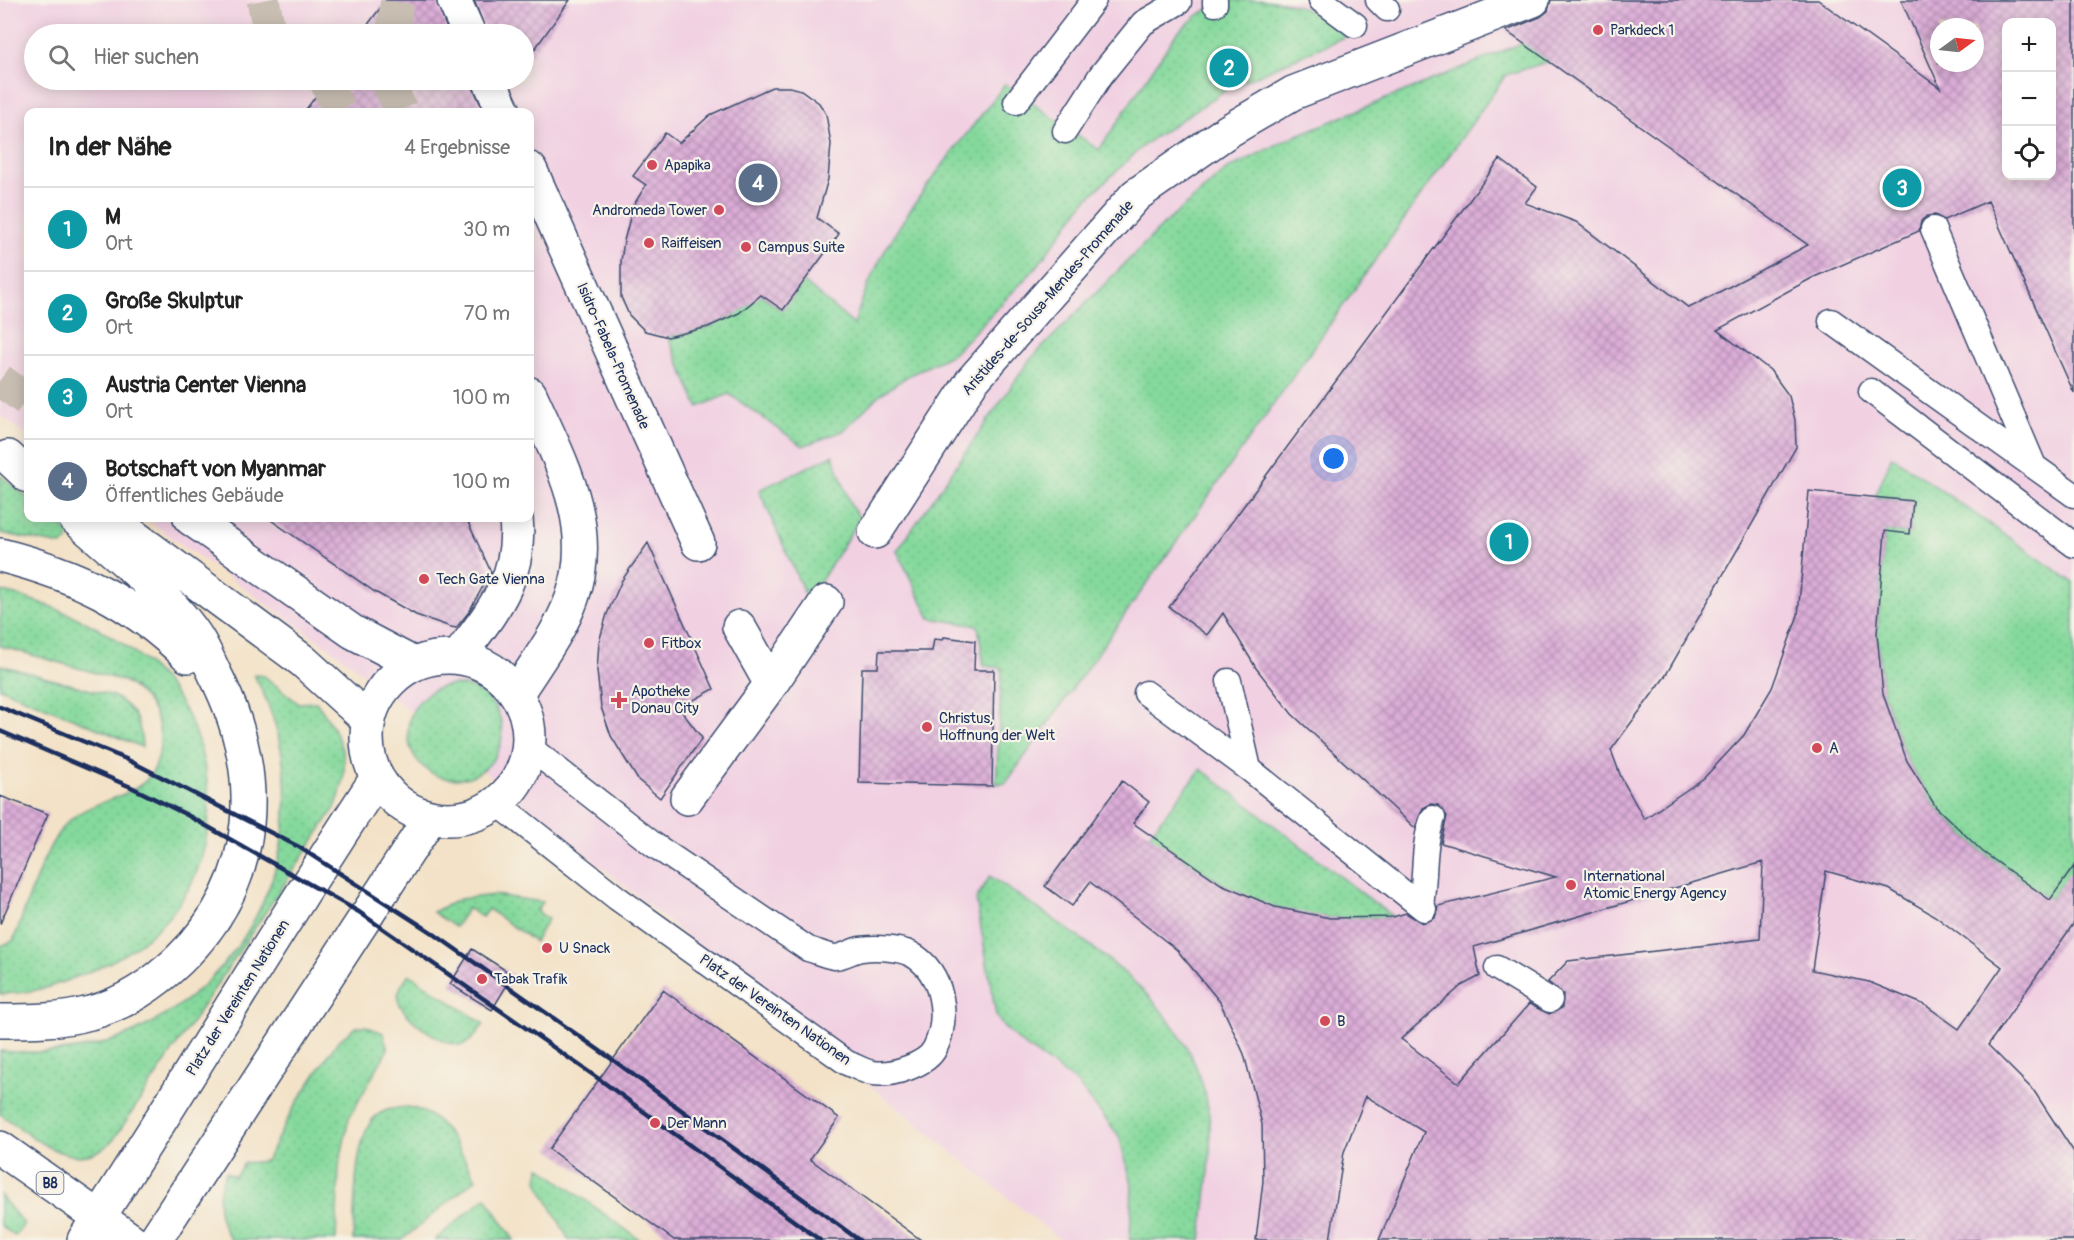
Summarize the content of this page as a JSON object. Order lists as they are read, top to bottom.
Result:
{
  "streets": {
    "main road": [
      "Aristides-de-Sousa-Mendes-Promenade",
      "Isidro-Fabela-Promenade",
      "Platz der Vereinten Nationen",
      "B8"
    ]
  },
  "crossings": [
    ["Platz der Vereinten Nationen", "B8"]
  ],
  "places": {
    "other": [
      "Parkdeck 1",
      "Apapika",
      "Andromeda Tower",
      "Raiffeisen",
      "Campus Suite",
      "Tech Gate Vienna",
      "Fitbox",
      "Christus, Hoffnung der Welt",
      "A",
      "International Atomic Energy Agency",
      "U Snack",
      "Tabak Trafik",
      "B",
      "Der Mann"
    ],
    "health": ["Apotheke Donau City"]
  },
  "north": "right",
  "page": {
    "map_buttons": ["+", "−"],
    "search": "Hier suchen",
    "pins": [
      "2",
      "4",
      "3",
      "1"
    ],
    "heading": ["In der Nähe", "4 Ergebnisse"],
    "list": [
      {
        "mark": "1",
        "name": "M",
        "note": "Ort",
        "value": "30 m"
      },
      {
        "mark": "2",
        "name": "Große Skulptur",
        "note": "Ort",
        "value": "70 m"
      },
      {
        "mark": "3",
        "name": "Austria Center Vienna",
        "note": "Ort",
        "value": "100 m"
      },
      {
        "mark": "4",
        "name": "Botschaft von Myanmar",
        "note": "Öffentliches Gebäude",
        "value": "100 m"
      }
    ]
  }
}
